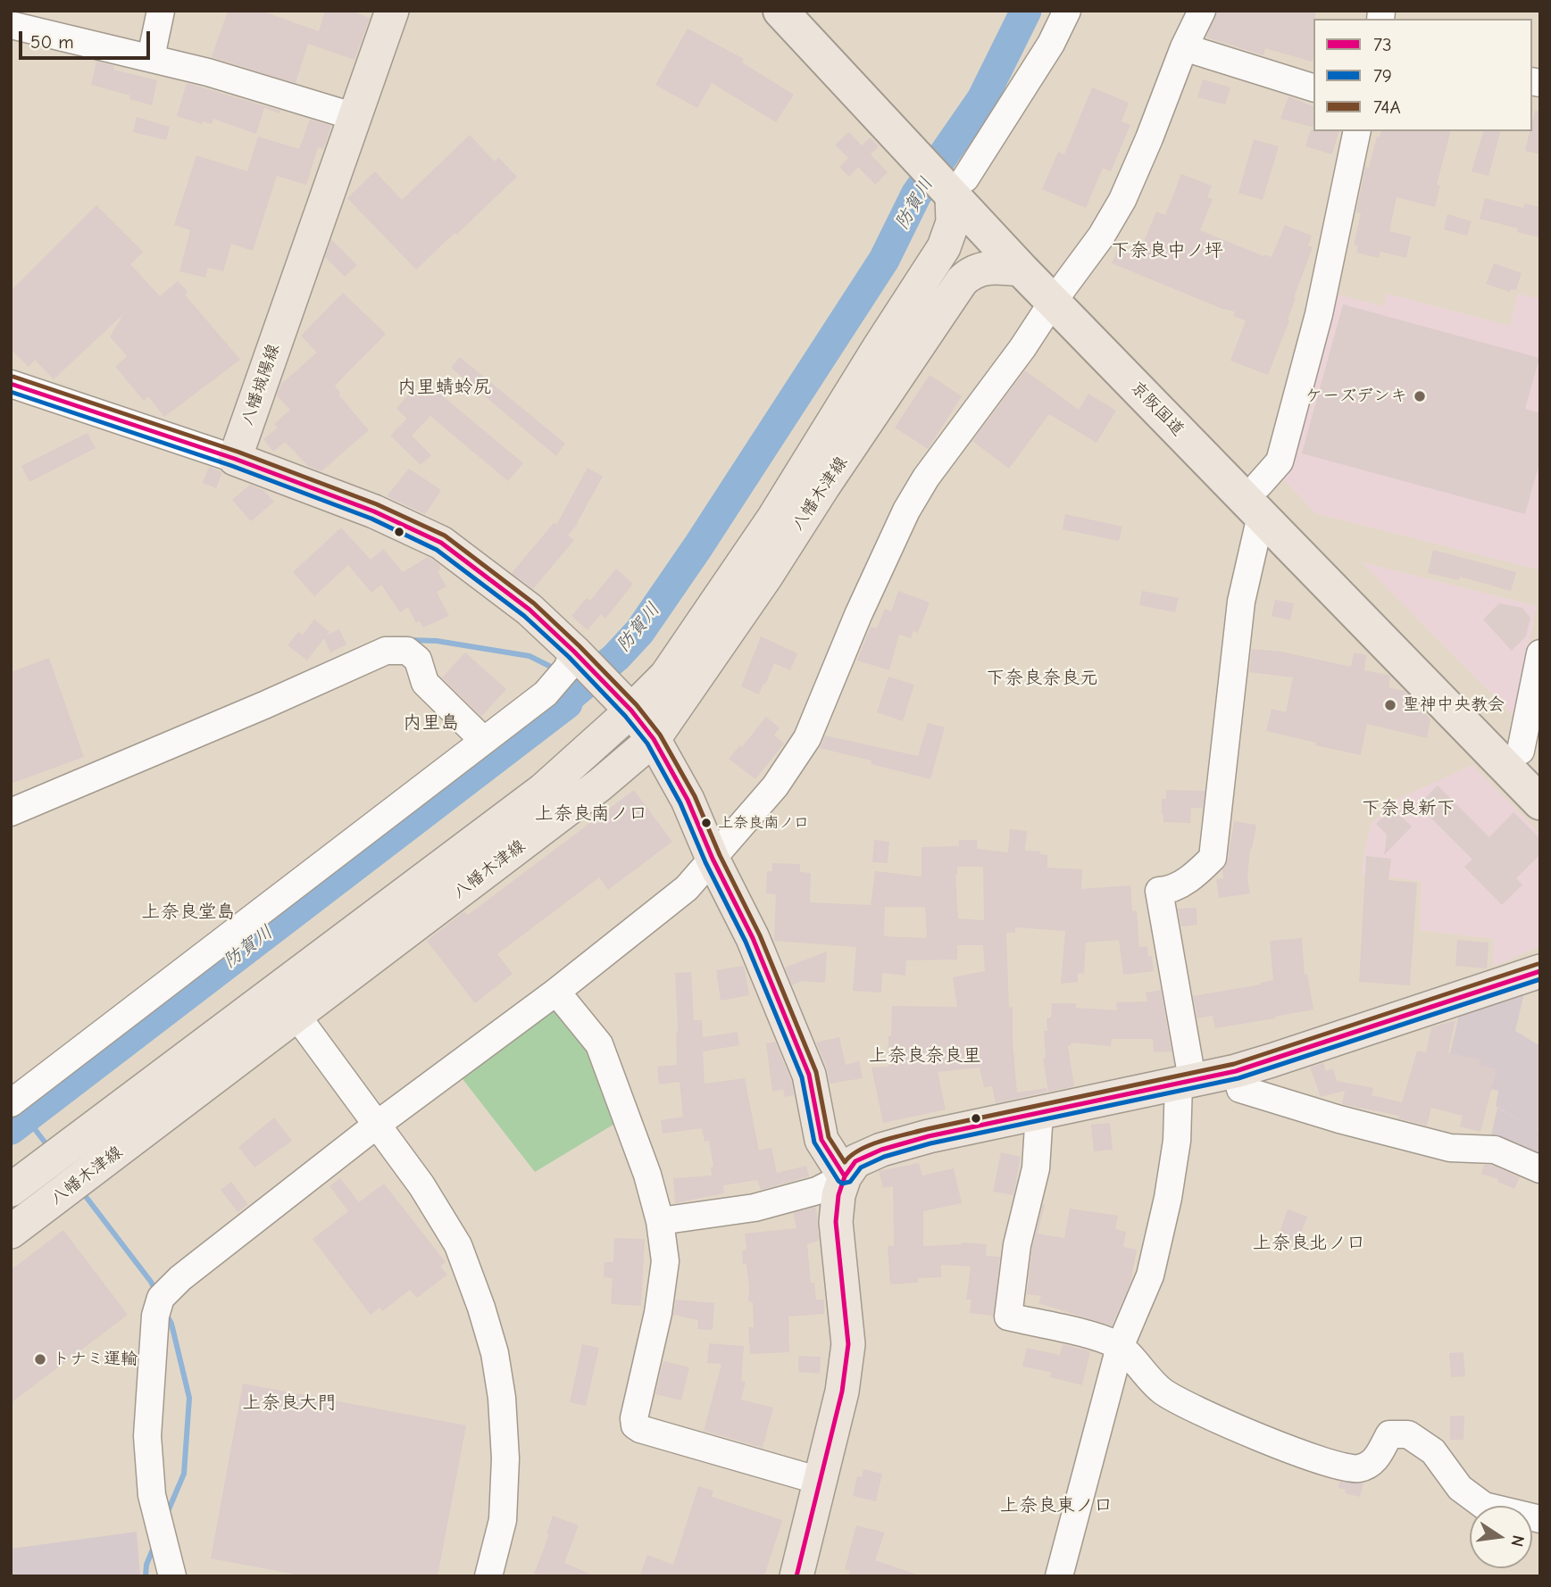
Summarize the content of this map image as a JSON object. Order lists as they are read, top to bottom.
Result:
{
  "streets": {
    "highway": ["京阪国道"],
    "main road": ["八幡城陽線", "八幡木津線"]
  },
  "crossings": [
    ["京阪国道", "八幡木津線"]
  ],
  "districts": [
    "下奈良中ノ坪",
    "内里蜻蛉尻",
    "下奈良奈良元",
    "内里島",
    "下奈良新下",
    "上奈良南ノ口",
    "上奈良堂島",
    "上奈良奈良里",
    "上奈良北ノ口",
    "上奈良大門",
    "上奈良東ノ口"
  ],
  "water": ["防賀川"],
  "places": [
    "ケーズデンキ",
    "聖神中央教会",
    "上奈良南ノ口",
    "トナミ運輸"
  ],
  "lines": ["transit line 74A", "transit line 73", "transit line 79"],
  "legend": ["73", "79", "74A"],
  "scale_bar": "50 m",
  "north": "right"
}
